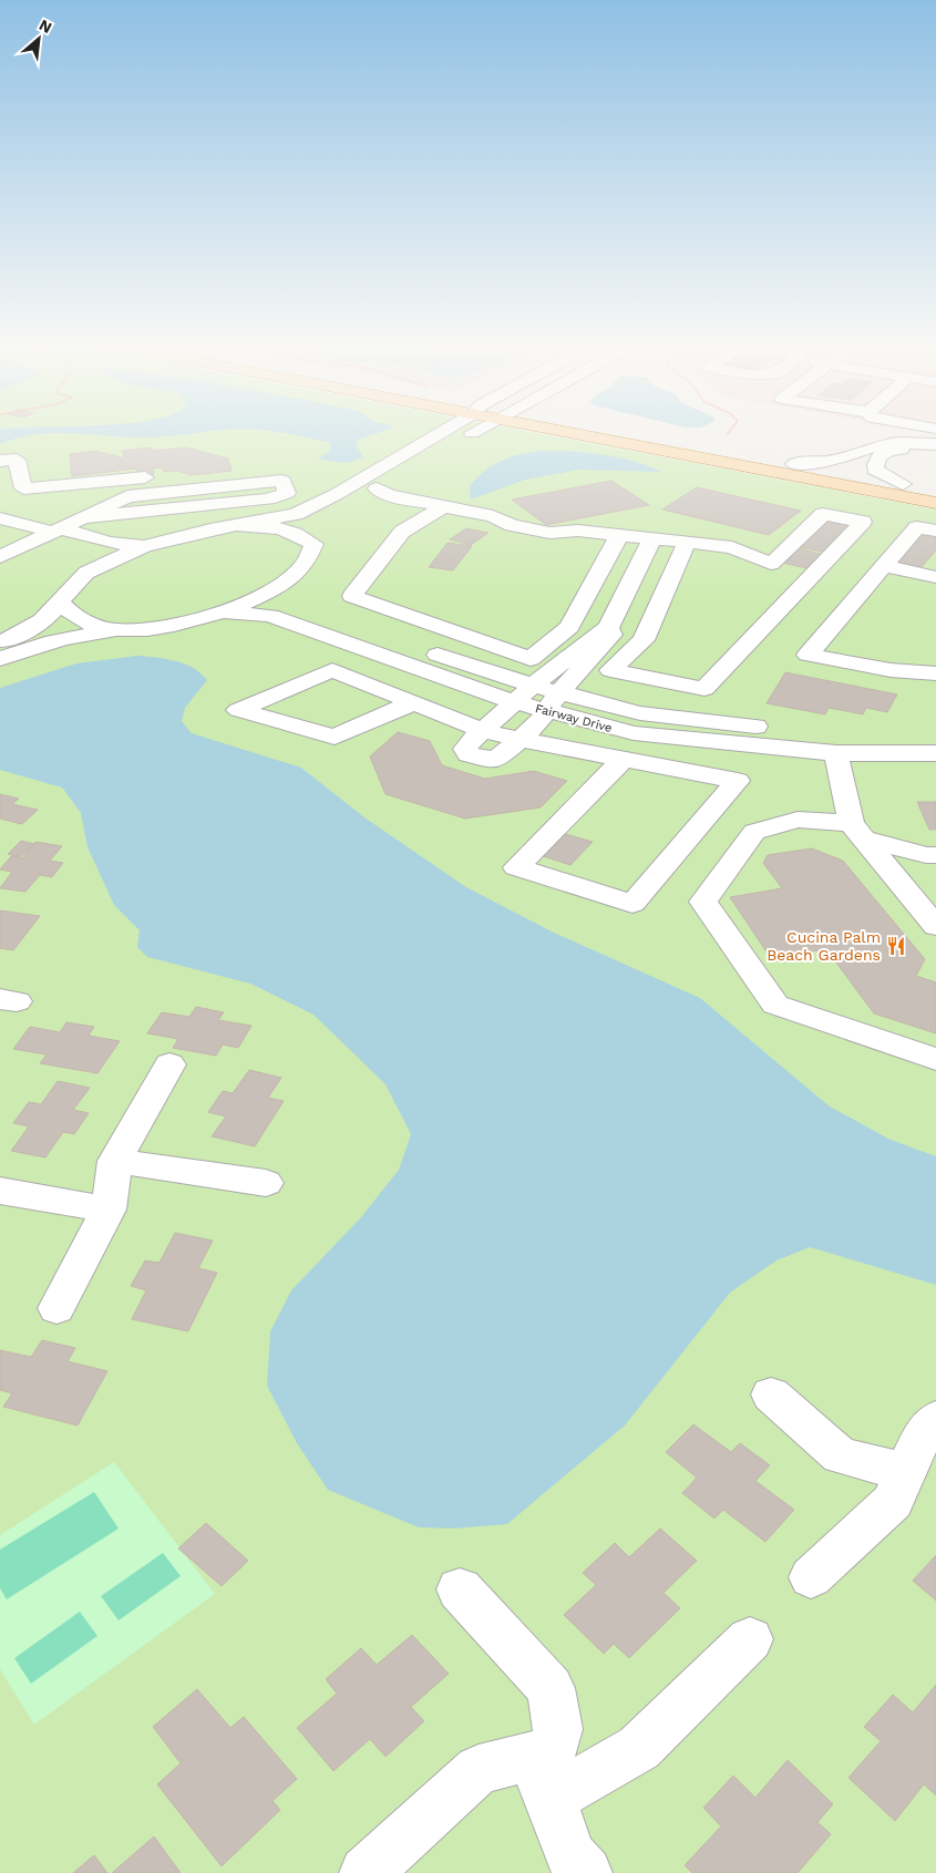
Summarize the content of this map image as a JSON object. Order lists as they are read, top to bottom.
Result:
{
  "streets": {
    "street": ["Fairway Drive"]
  },
  "places": {
    "restaurant": ["Cucina Palm Beach Gardens"]
  },
  "north": "top right"
}
